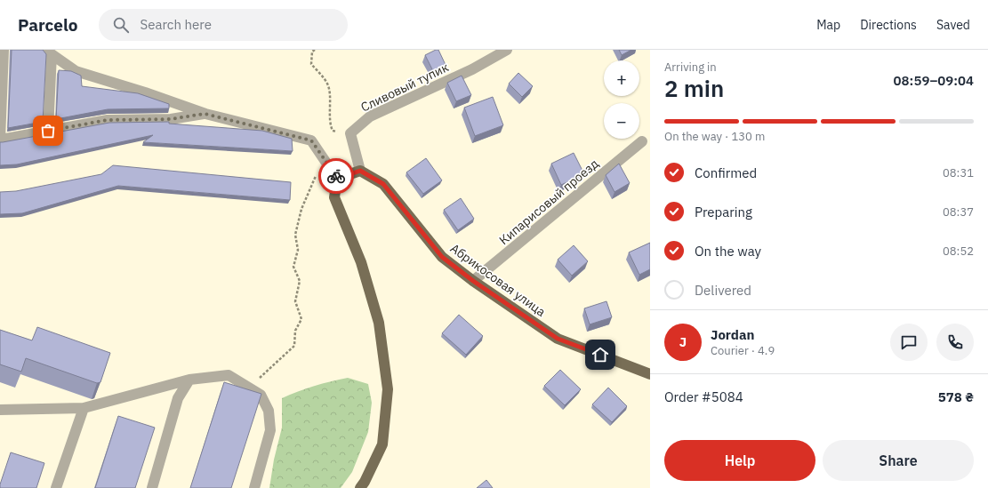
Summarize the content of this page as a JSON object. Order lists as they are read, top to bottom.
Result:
{
  "streets": {
    "main road": ["Абрикосовая улица"],
    "street": ["Сливовый тупик", "Кипарисовый проезд"]
  },
  "crossings": [
    ["Кипарисовый проезд", "Абрикосовая улица"]
  ],
  "page": {
    "header": "Parcelo",
    "search": "Search here",
    "nav": ["Map", "Directions", "Saved"],
    "heading": ["2 min", "Arriving in", "08:59–09:04"],
    "panel": [
      "Jordan",
      "Courier · 4.9",
      "Order #5084",
      "578 ₴"
    ],
    "map_buttons": ["+", "−"],
    "bar": "On the way · 130 m",
    "list": [
      ["Confirmed", "08:31"],
      ["Preparing", "08:37"],
      ["On the way", "08:52"],
      "Delivered"
    ],
    "round": "J",
    "buttons": ["Help", "Share"]
  }
}
